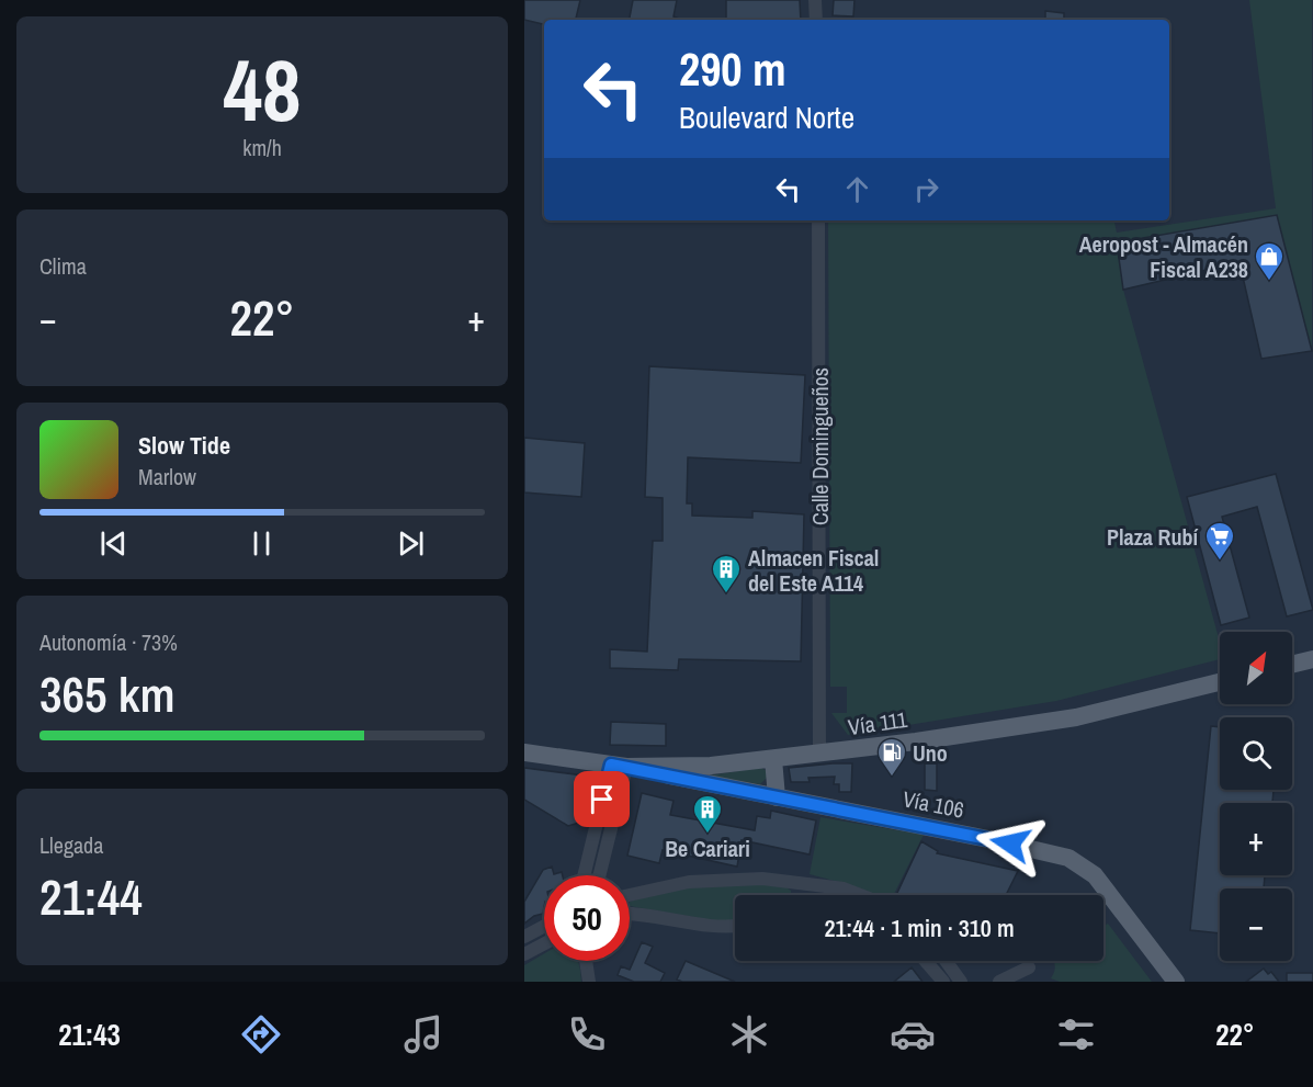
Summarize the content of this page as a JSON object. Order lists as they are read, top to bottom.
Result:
{
  "streets": {
    "main road": ["Vía 111", "Vía 106"],
    "street": ["Calle Domingueños"]
  },
  "crossings": [
    ["Calle Domingueños", "Vía 111"],
    ["Vía 111", "Vía 106"]
  ],
  "places": {
    "shop": ["Aeropost - Almacén Fiscal A238"],
    "supermarket": ["Plaza Rubí"],
    "building": ["Almacen Fiscal del Este A114", "Be Cariari"],
    "fuel station": ["Uno"]
  },
  "north": "top right",
  "page": {
    "tile": [
      ["48", "km/h"],
      "Clima",
      ["Autonomía · 73%", "365 km"],
      ["Llegada", "21:44"]
    ],
    "turn": ["290 m", "Boulevard Norte"],
    "heat": ["−", "22°", "+"],
    "song": ["Slow Tide", "Marlow"],
    "map_buttons": ["+", "−"],
    "limit": "50",
    "trip": "21:44 · 1 min · 310 m",
    "tabs": ["21:43", "22°"]
  }
}
